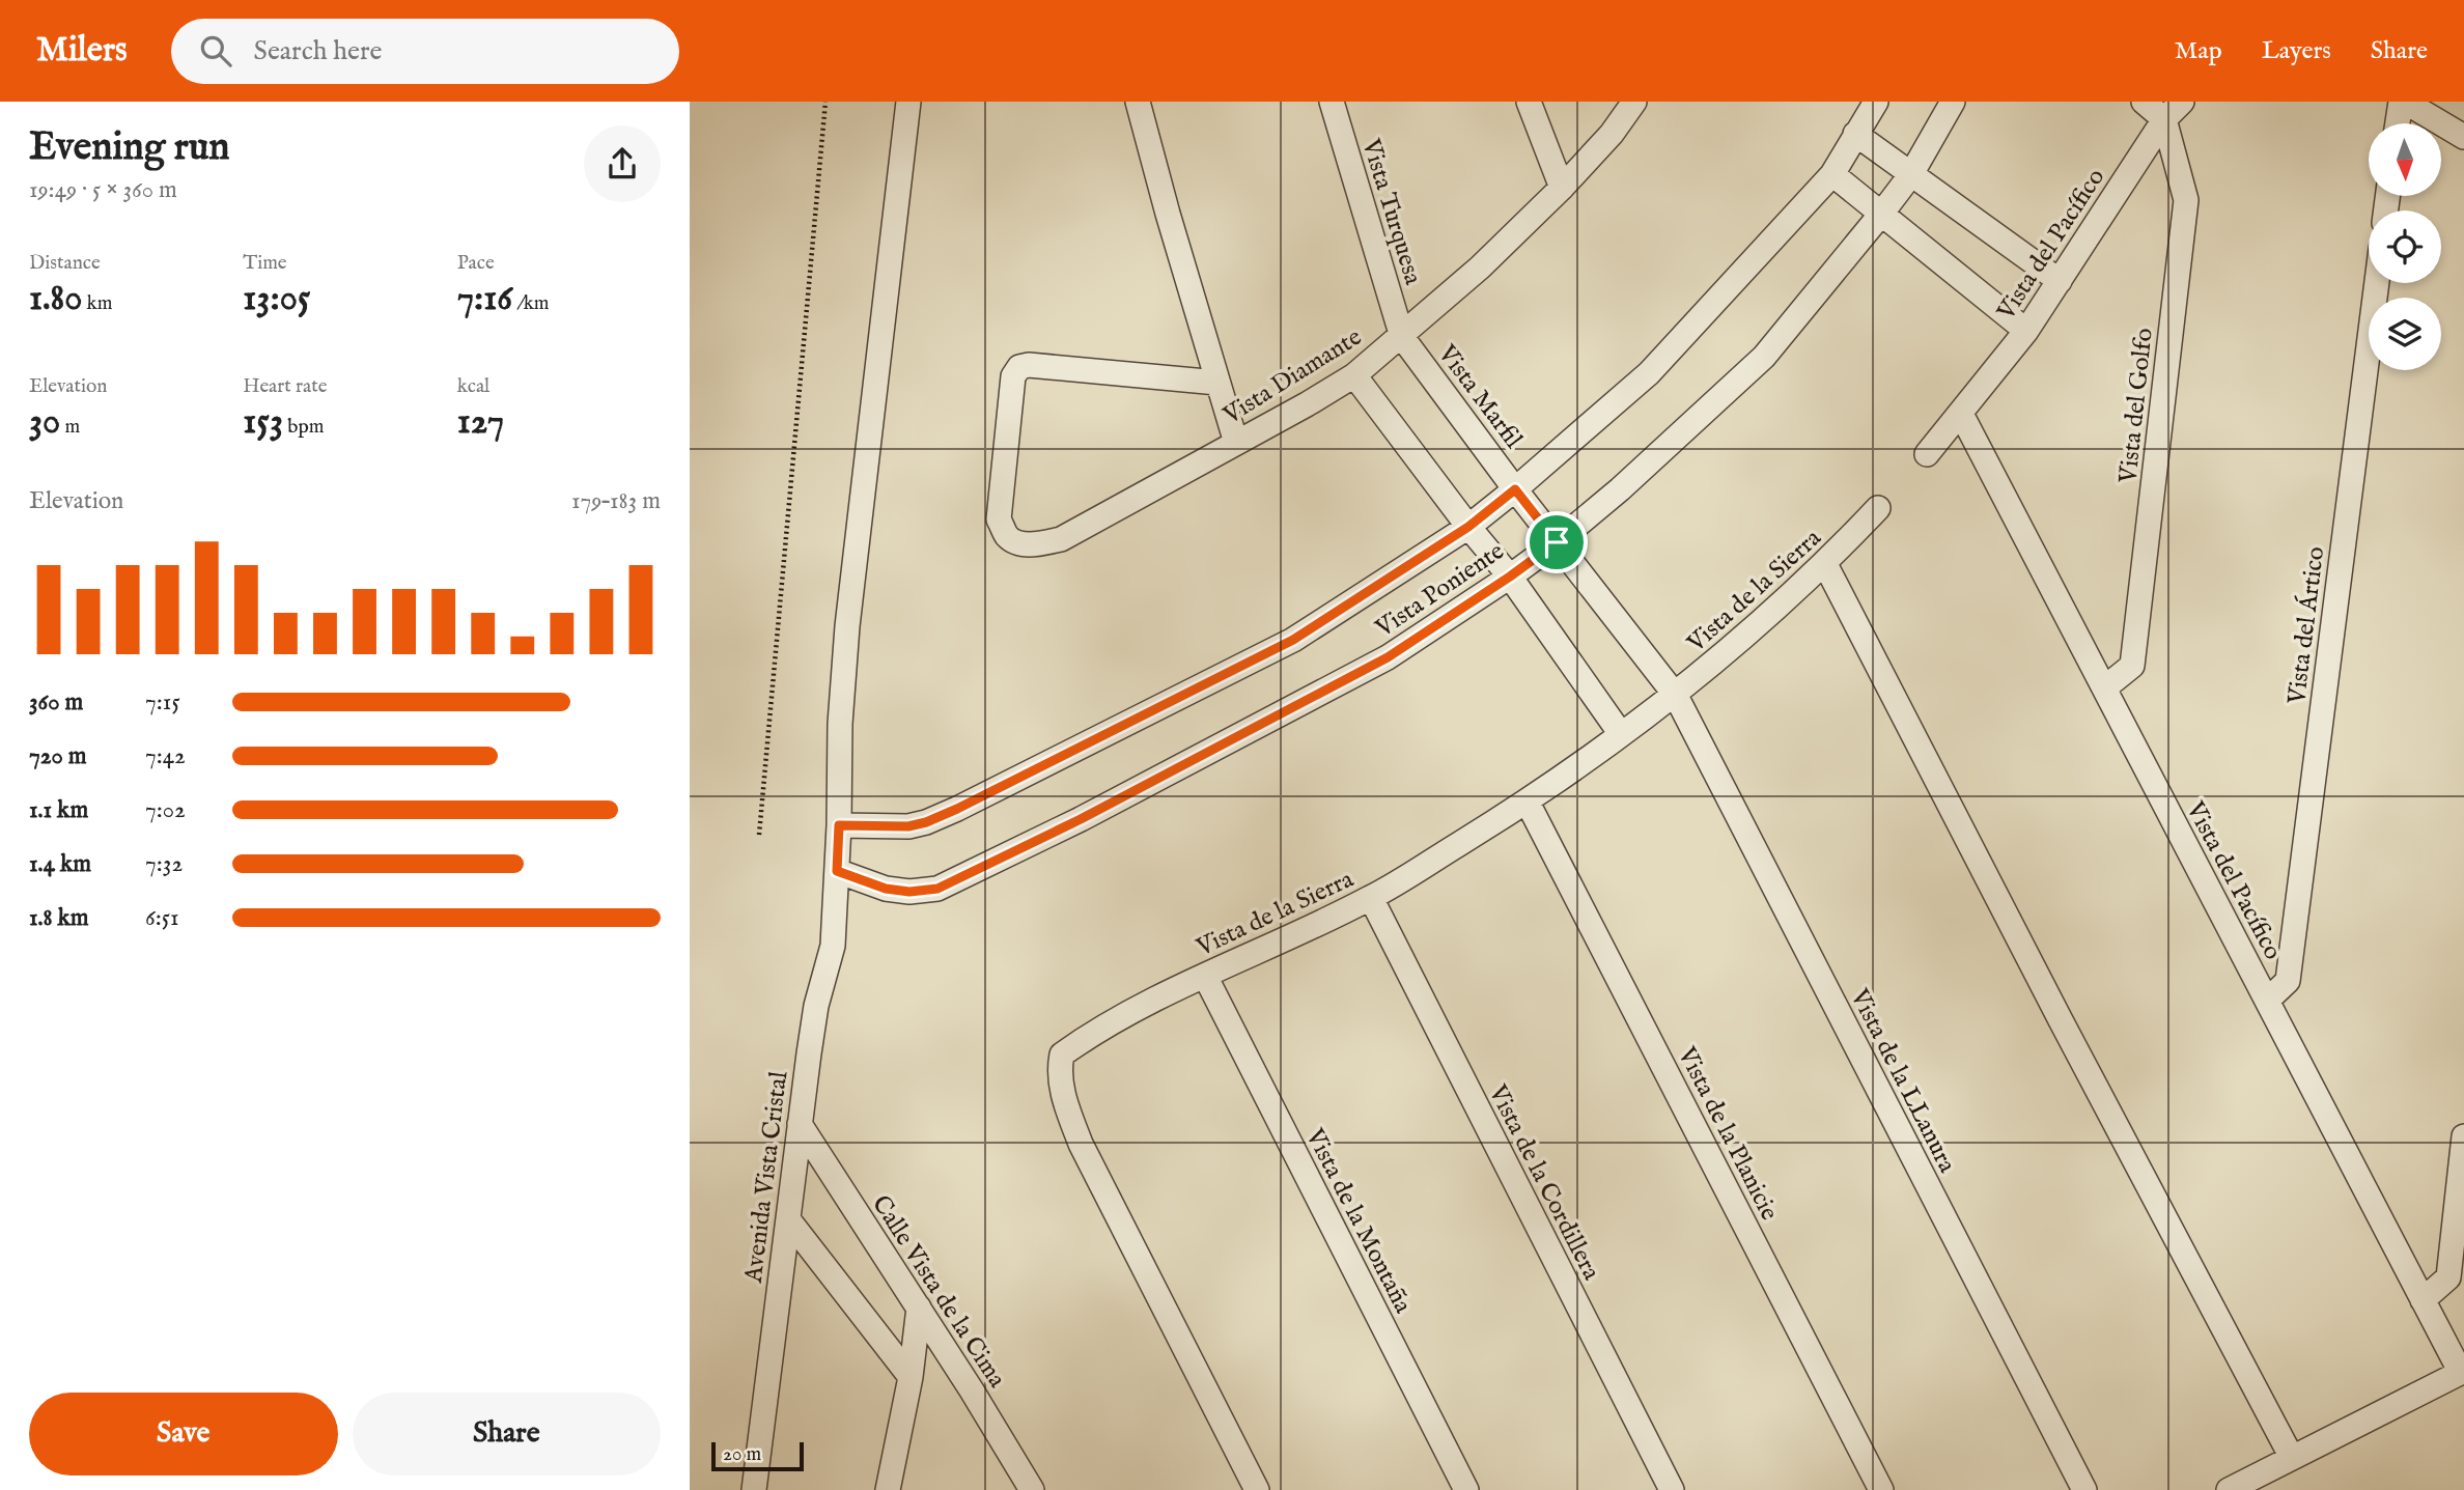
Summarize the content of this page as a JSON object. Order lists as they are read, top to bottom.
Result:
{
  "streets": {
    "street": [
      "Vista Turquesa",
      "Vista del Pacífico",
      "Vista Diamante",
      "Vista Marfil",
      "Vista del Golfo",
      "Vista Poniente",
      "Vista de la Sierra",
      "Vista del Ártico",
      "Vista de la LLanura",
      "Vista de la Planicie",
      "Avenida Vista Cristal",
      "Vista de la Cordillera",
      "Vista de la Montaña",
      "Calle Vista de la Cima"
    ]
  },
  "crossings": [
    ["Vista Turquesa", "Vista Diamante"],
    ["Vista Turquesa", "Vista Marfil"],
    ["Vista del Pacífico", "Vista del Golfo"],
    ["Vista del Pacífico", "Vista del Ártico"],
    ["Vista Diamante", "Vista Marfil"],
    ["Vista Marfil", "Vista Poniente"],
    ["Vista Marfil", "Vista de la LLanura"],
    ["Vista Poniente", "Vista de la LLanura"],
    ["Vista Poniente", "Avenida Vista Cristal"],
    ["Vista de la Sierra", "Vista de la LLanura"],
    ["Vista de la Sierra", "Vista de la Planicie"],
    ["Vista de la Sierra", "Vista de la Cordillera"],
    ["Vista de la Sierra", "Vista de la Montaña"],
    ["Avenida Vista Cristal", "Calle Vista de la Cima"]
  ],
  "scale_bar": "20 m",
  "north": "bottom",
  "page": {
    "header": "Milers",
    "search": "Search here",
    "nav": ["Map", "Layers", "Share"],
    "heading": ["Evening run", "19:49 · 5 × 360 m"],
    "stats": [
      ["Distance", "1.80 km"],
      ["Time", "13:05"],
      ["Pace", "7:16 /km"],
      ["Elevation", "30 m"],
      ["Heart rate", "153 bpm"],
      ["kcal", "127"]
    ],
    "chart": ["Elevation", "179–183 m"],
    "list": [
      {
        "name": "360 m",
        "note": "7:15"
      },
      {
        "name": "720 m",
        "note": "7:42"
      },
      {
        "name": "1.1 km",
        "note": "7:02"
      },
      {
        "name": "1.4 km",
        "note": "7:32"
      },
      {
        "name": "1.8 km",
        "note": "6:51"
      }
    ],
    "buttons": ["Save", "Share"],
    "scale": "20 m"
  }
}
